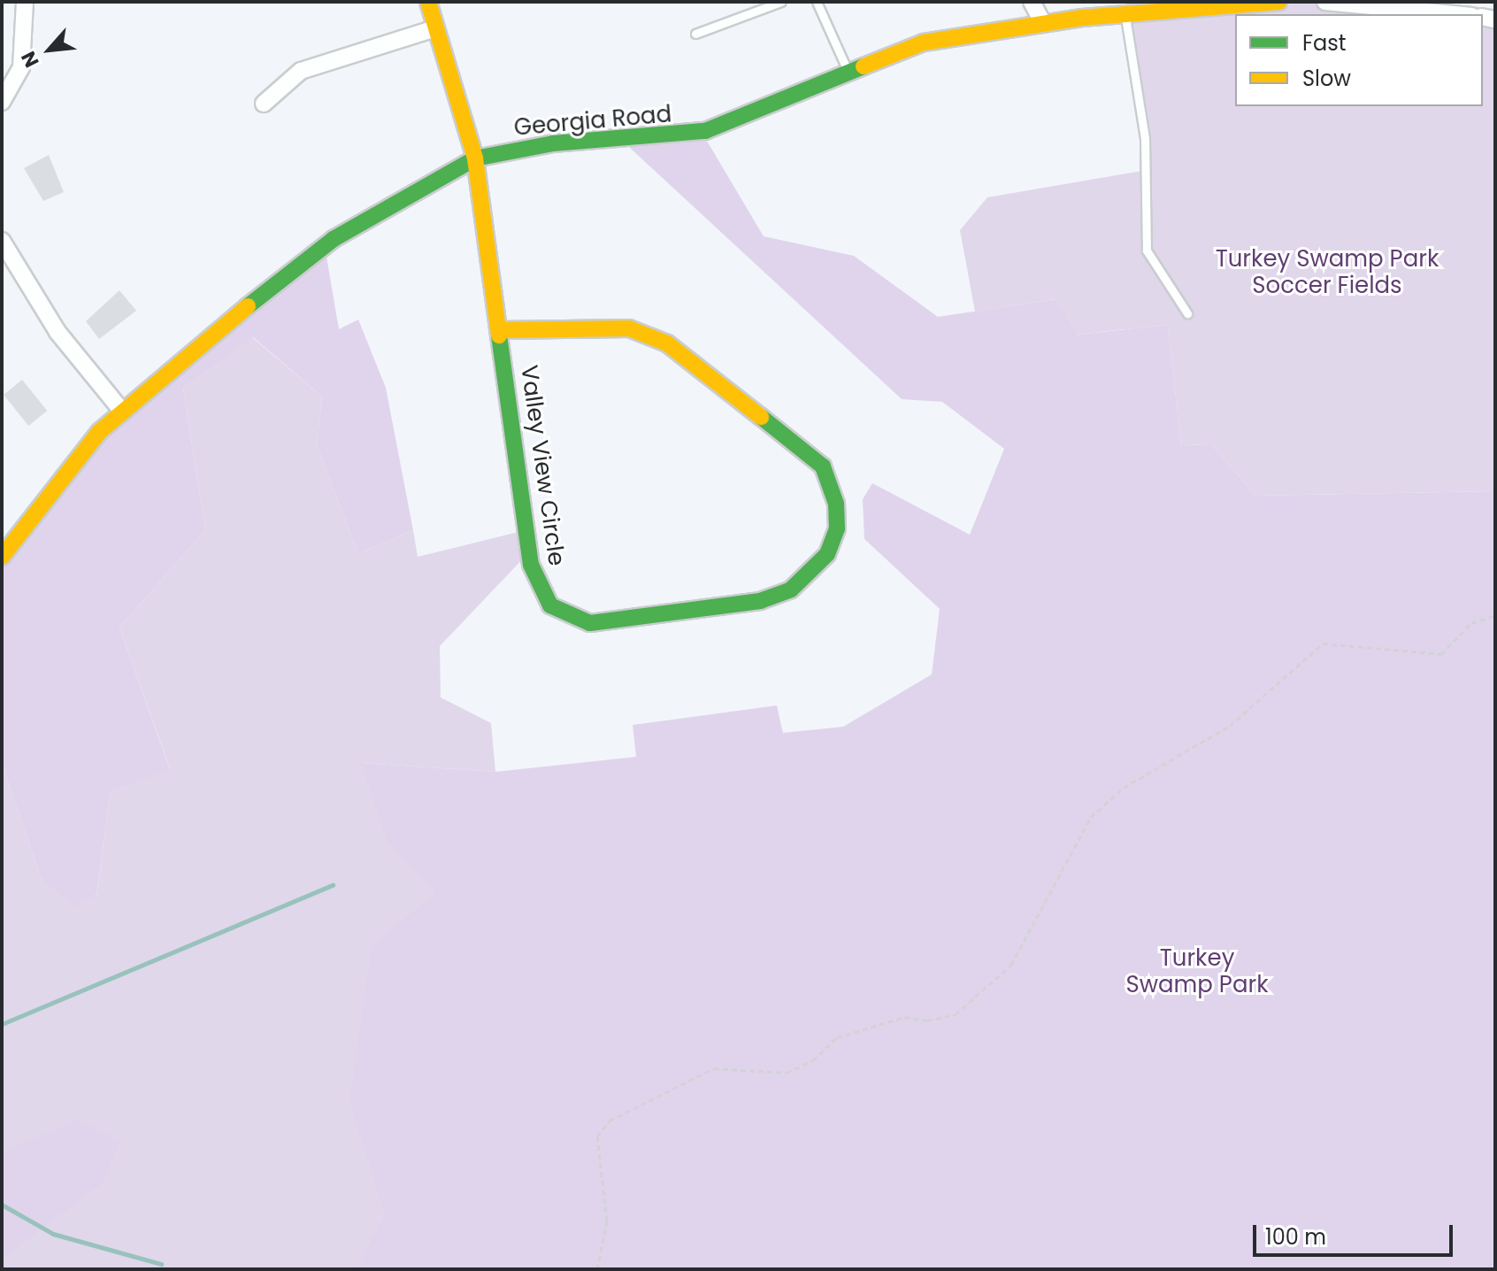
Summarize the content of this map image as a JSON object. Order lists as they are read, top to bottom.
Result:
{
  "streets": {
    "street": ["Georgia Road", "Valley View Circle"]
  },
  "crossings": [
    ["Georgia Road", "Valley View Circle"]
  ],
  "parks": ["Turkey Swamp Park Soccer Fields", "Turkey Swamp Park"],
  "legend": ["Fast", "Slow"],
  "scale_bar": "100 m",
  "north": "bottom left"
}
